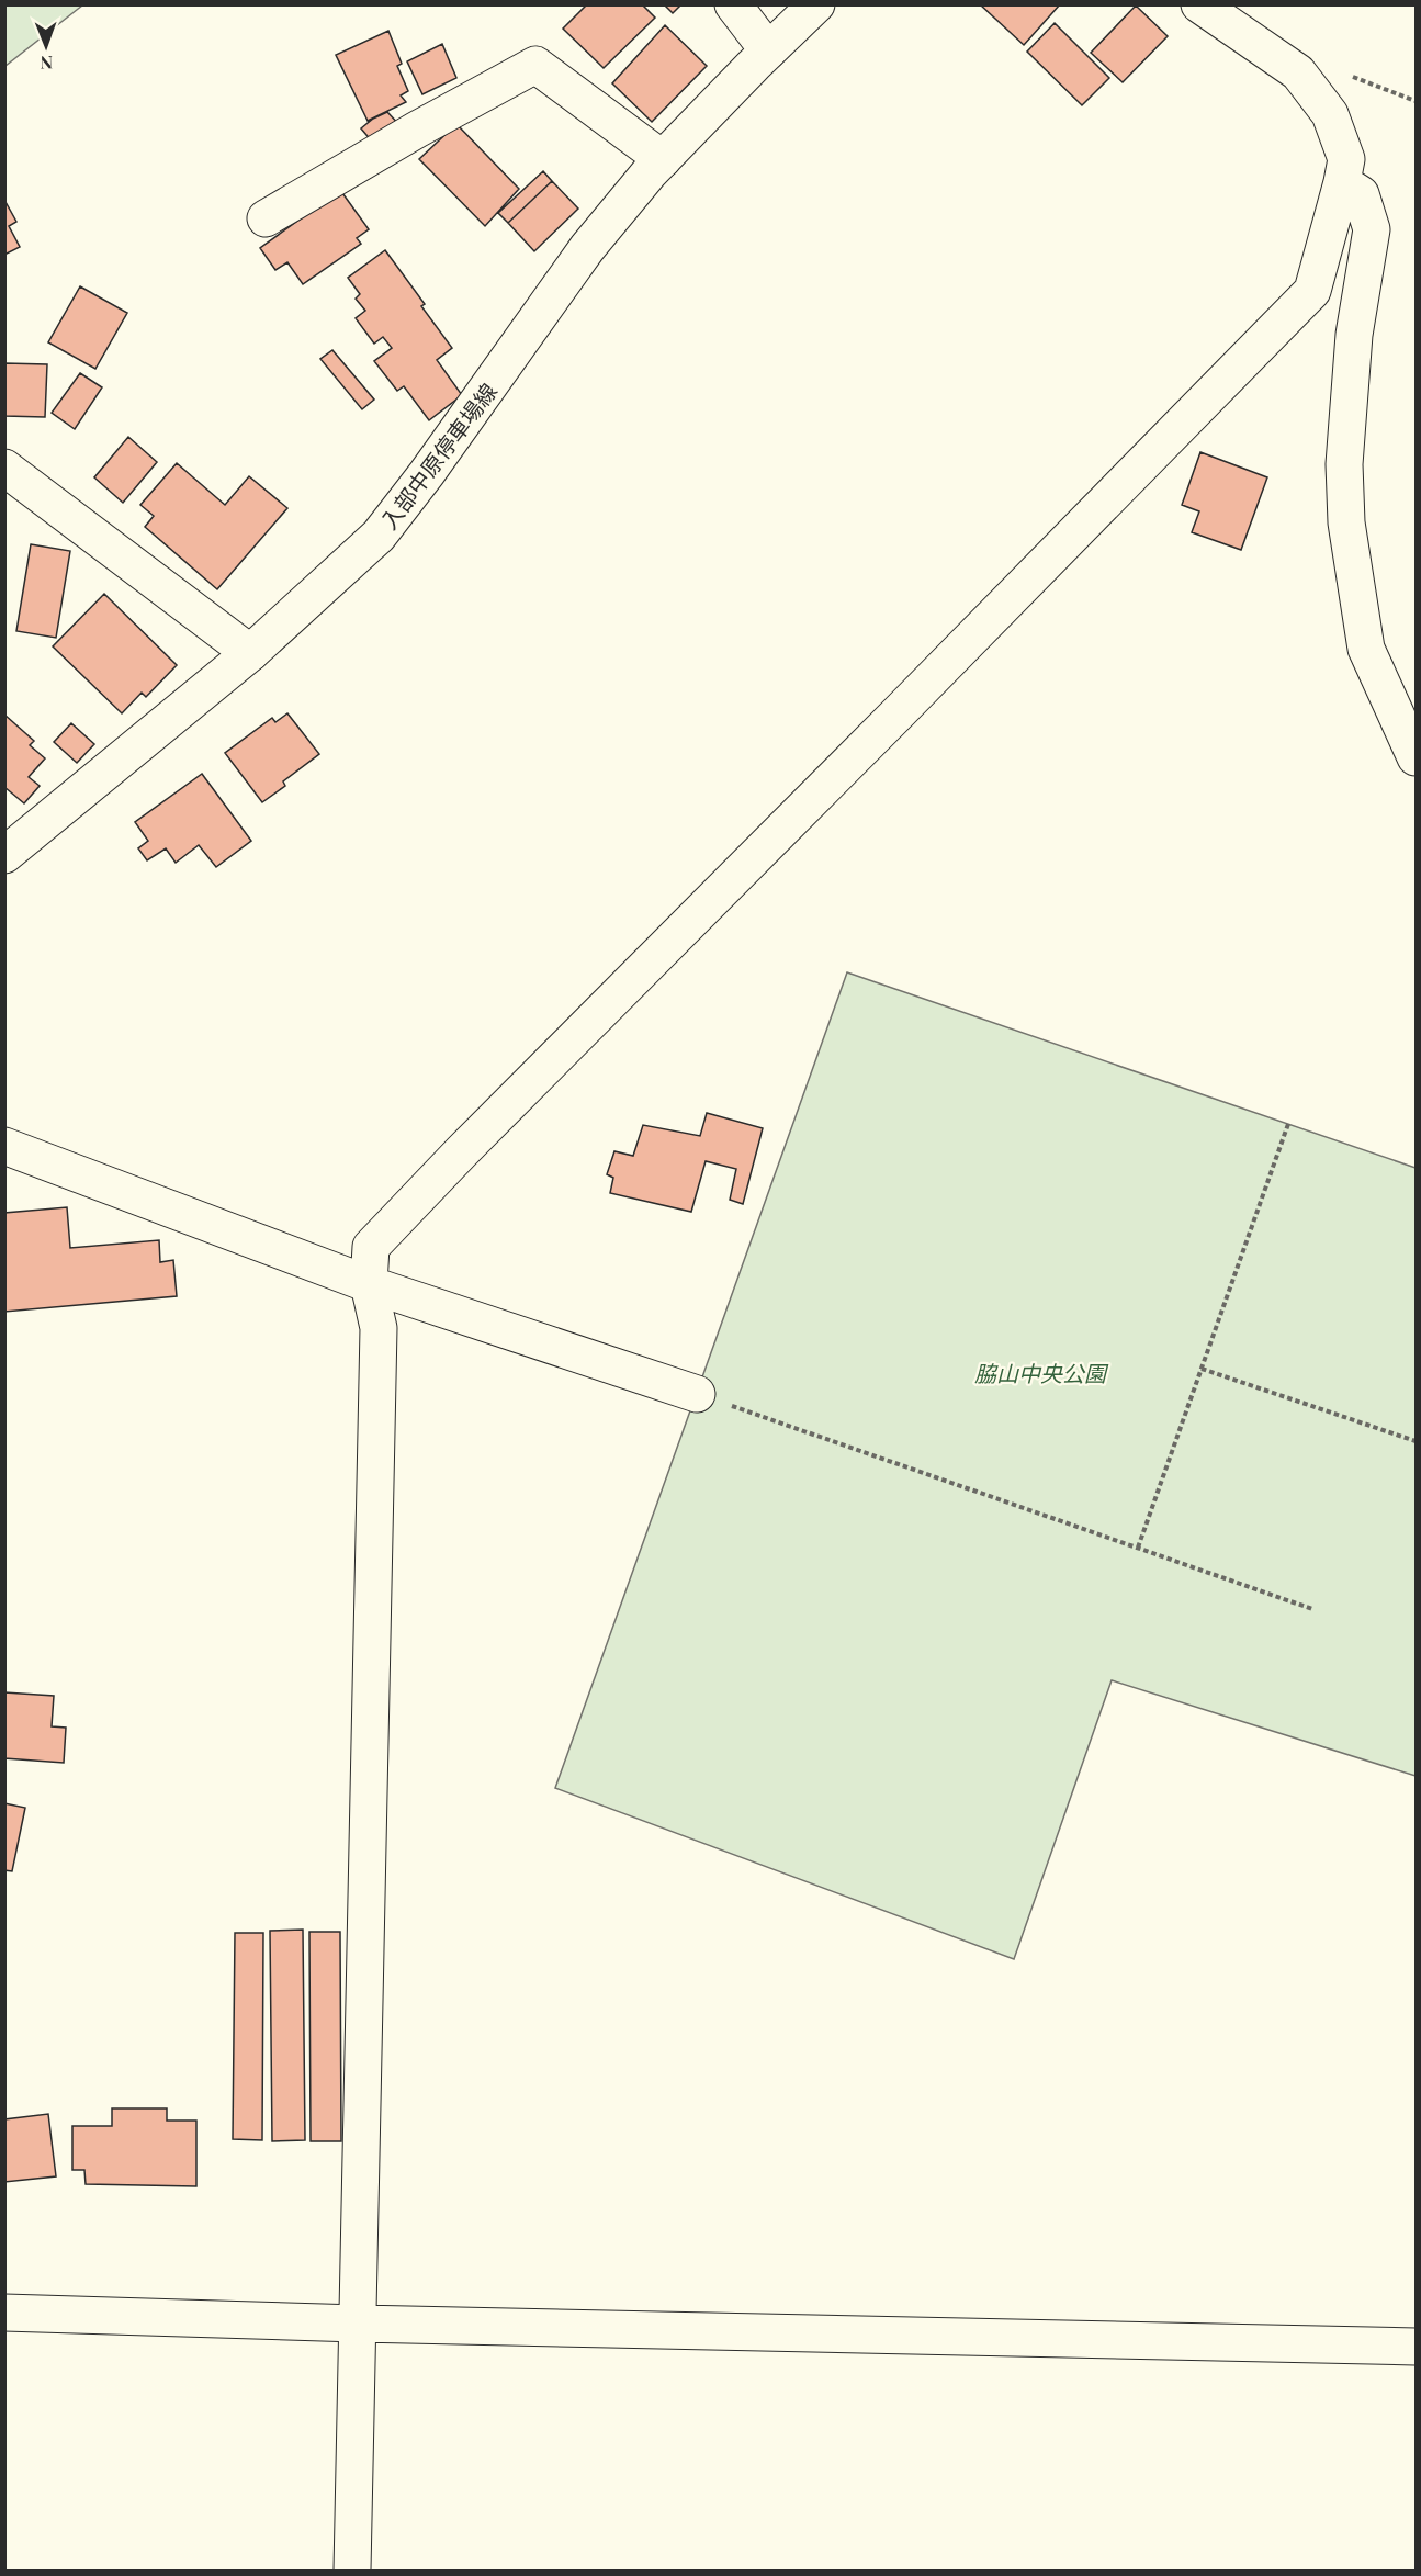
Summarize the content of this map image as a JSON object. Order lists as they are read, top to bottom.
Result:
{
  "streets": {
    "street": ["入部中原停車場線"]
  },
  "parks": ["脇山中央公園"],
  "north": "bottom"
}
